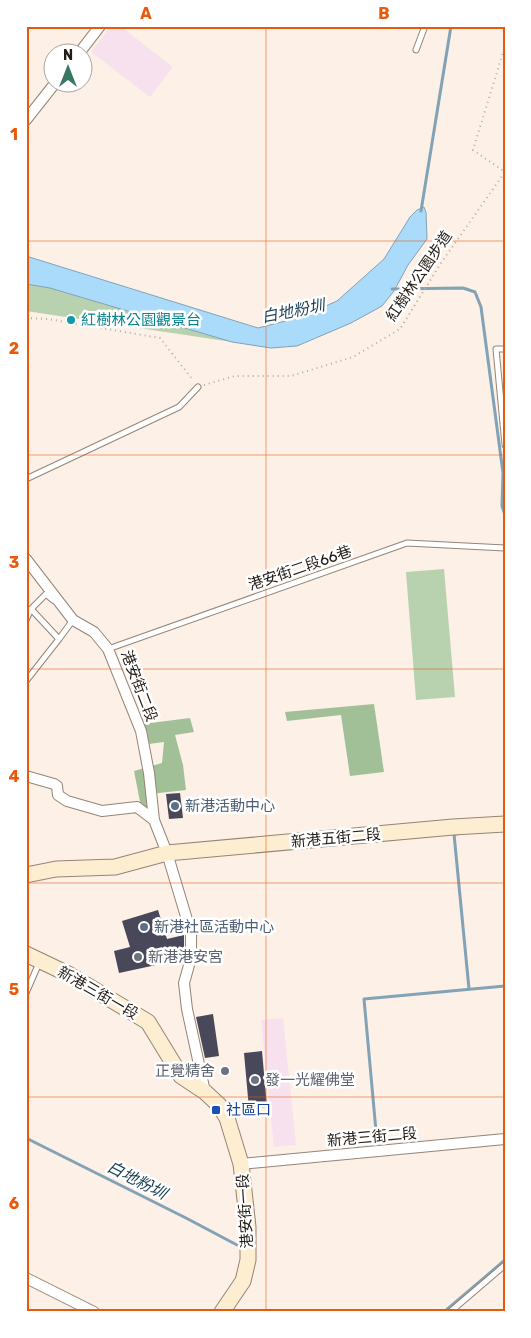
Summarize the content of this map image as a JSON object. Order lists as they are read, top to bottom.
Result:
{
  "streets": {
    "street": [
      "港安街二段",
      "新港五街二段",
      "新港三街一段",
      "新港三街二段",
      "港安街一段"
    ],
    "lane": ["港安街二段66巷"],
    "path": ["紅樹林公園步道"]
  },
  "crossings": [
    ["港安街二段66巷", "港安街二段"],
    ["港安街二段", "新港五街二段"],
    ["新港三街一段", "新港三街二段"],
    ["新港三街一段", "港安街一段"],
    ["新港三街二段", "港安街一段"]
  ],
  "water": ["白地粉圳"],
  "places": {
    "other": [
      "紅樹林公園觀景台",
      "新港活動中心",
      "新港社區活動中心",
      "新港港安宮",
      "正覺精舍",
      "發一光耀佛堂"
    ],
    "transit": ["社區口"]
  },
  "north": "top",
  "grid": {
    "columns": ["A", "B"],
    "rows": [
      "1",
      "2",
      "3",
      "4",
      "5",
      "6"
    ]
  }
}
